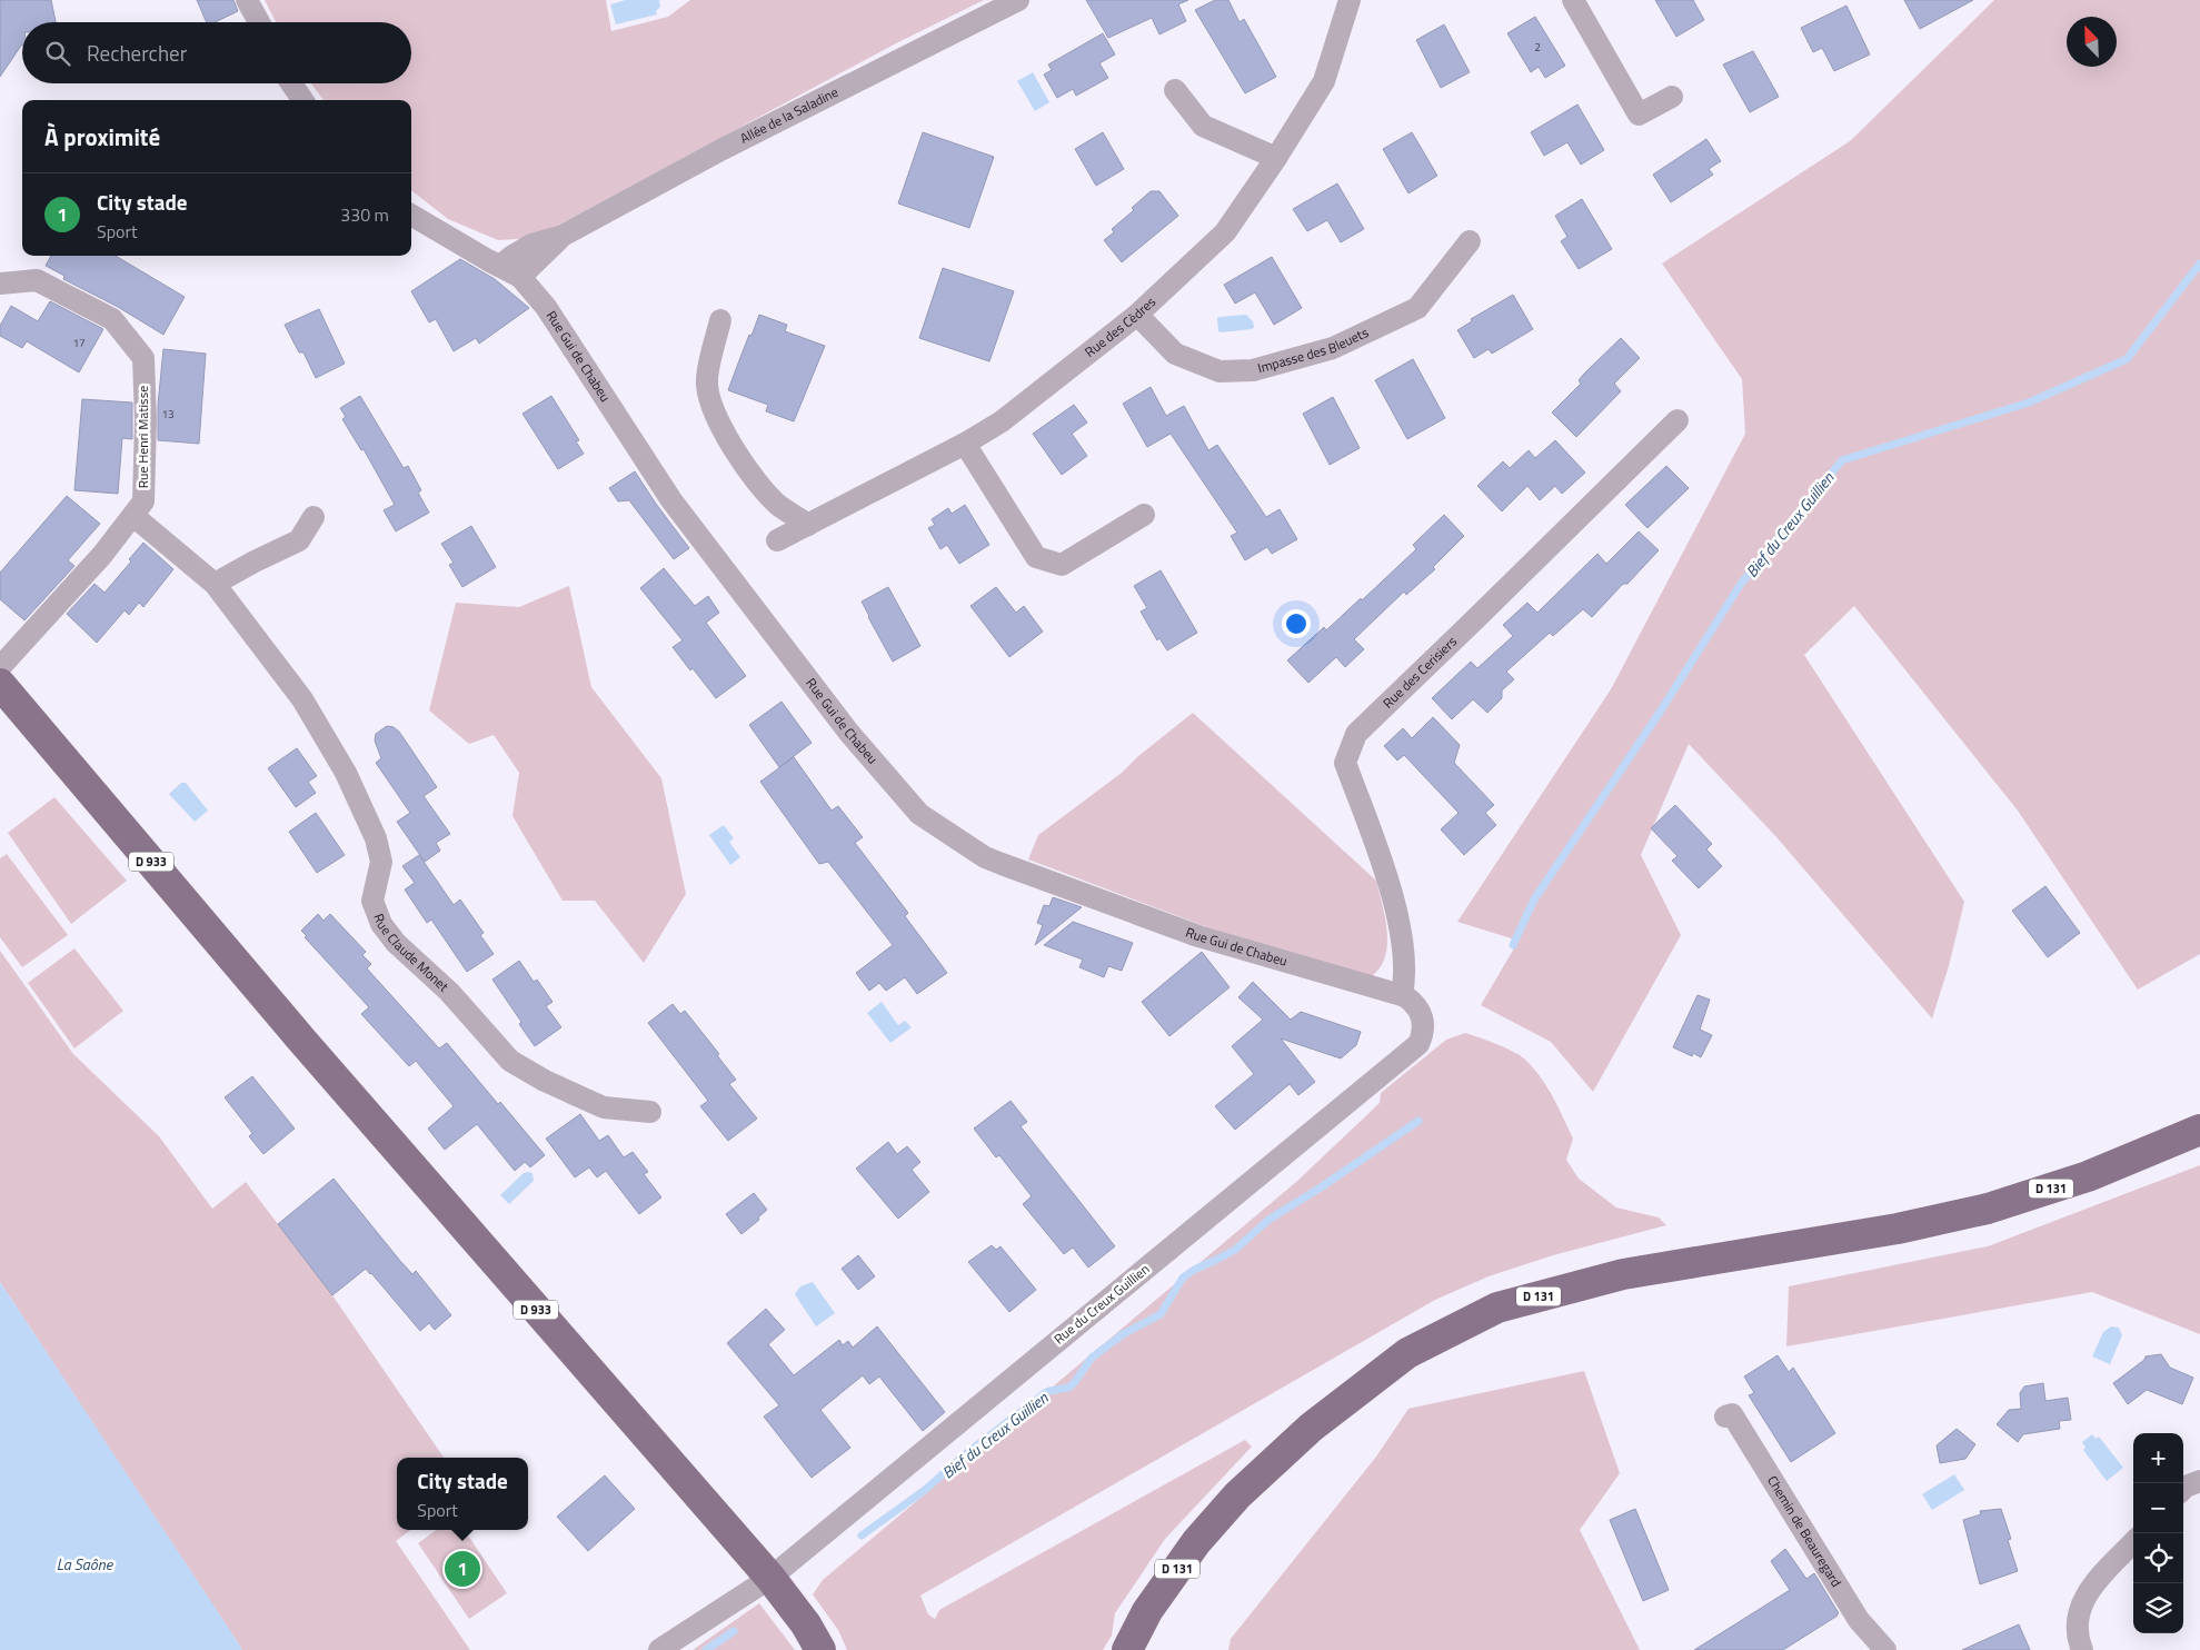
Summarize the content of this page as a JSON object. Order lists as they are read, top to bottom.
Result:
{
  "streets": {
    "main road": ["D 933", "D 131"],
    "street": [
      "Allée de la Saladine",
      "Rue des Cèdres",
      "Impasse des Bleuets",
      "Rue Gui de Chabeu",
      "Rue Henri Matisse",
      "Rue des Cerisiers",
      "Rue Claude Monet",
      "Rue du Creux Guillien",
      "Chemin de Beauregard"
    ]
  },
  "crossings": [
    ["Allée de la Saladine", "Rue Gui de Chabeu"],
    ["Rue des Cèdres", "Impasse des Bleuets"],
    ["Rue Gui de Chabeu", "Rue des Cerisiers"],
    ["Rue Gui de Chabeu", "Rue du Creux Guillien"],
    ["Rue Henri Matisse", "Rue Claude Monet"],
    ["D 933", "Rue du Creux Guillien"]
  ],
  "water": ["Bief du Creux Guillien", "La Saône"],
  "house_numbers": ["2", "17", "13"],
  "north": "top left",
  "page": {
    "search": "Rechercher",
    "heading": "À proximité",
    "list": [
      {
        "mark": "1",
        "name": "City stade",
        "note": "Sport",
        "value": "330 m"
      }
    ],
    "map_buttons": ["+", "−"],
    "popup": ["City stade", "Sport"],
    "pins": "1"
  }
}
